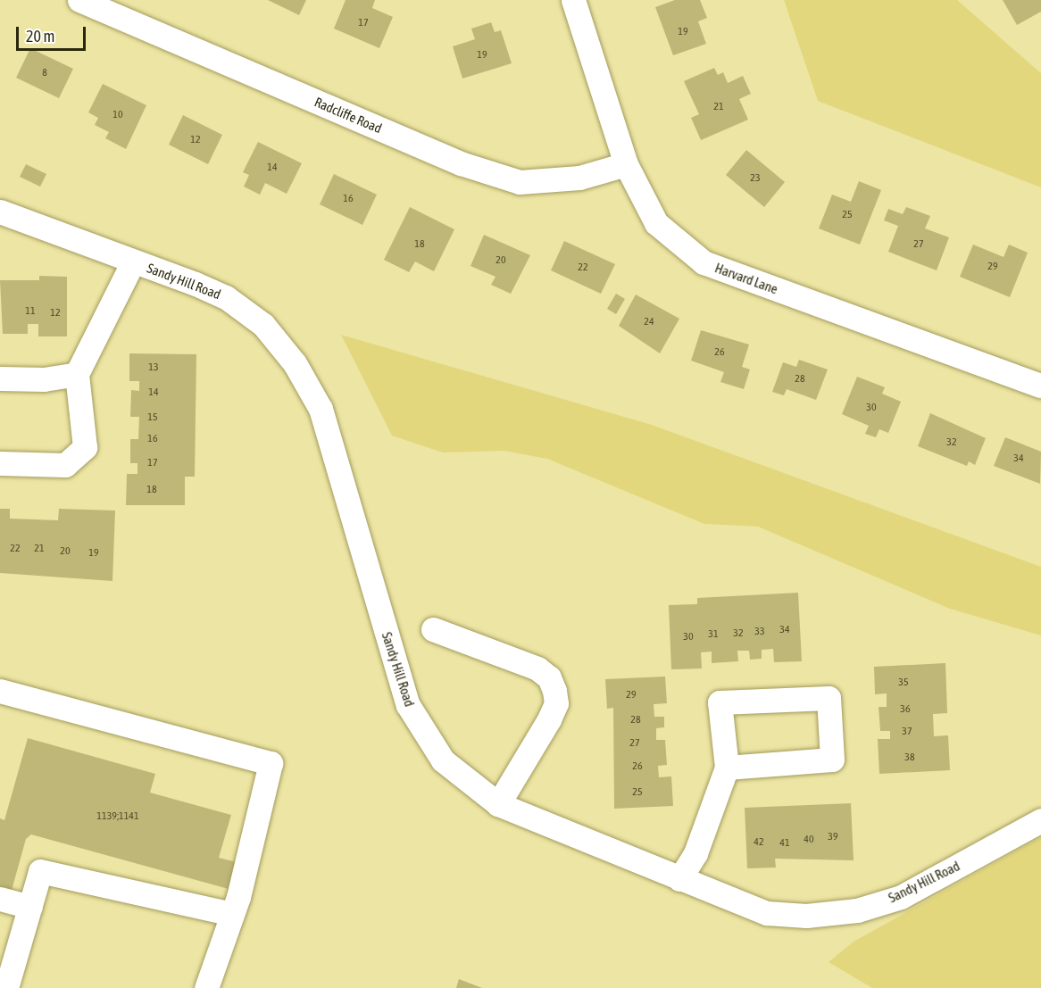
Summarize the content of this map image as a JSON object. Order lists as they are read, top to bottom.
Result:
{
  "streets": {
    "street": ["Radcliffe Road", "Harvard Lane", "Sandy Hill Road"]
  },
  "crossings": [
    ["Radcliffe Road", "Harvard Lane"]
  ],
  "house_numbers": [
    "17",
    "19",
    "19",
    "8",
    "21",
    "10",
    "12",
    "14",
    "23",
    "16",
    "25",
    "18",
    "27",
    "20",
    "29",
    "22",
    "11",
    "12",
    "24",
    "26",
    "13",
    "28",
    "14",
    "30",
    "15",
    "16",
    "32",
    "34",
    "17",
    "18",
    "22",
    "21",
    "20",
    "19",
    "34",
    "33",
    "32",
    "31",
    "30",
    "35",
    "29",
    "36",
    "28",
    "37",
    "27",
    "38",
    "26",
    "25",
    "1139;1141",
    "39",
    "40",
    "42",
    "41"
  ],
  "scale_bar": "20 m"
}
